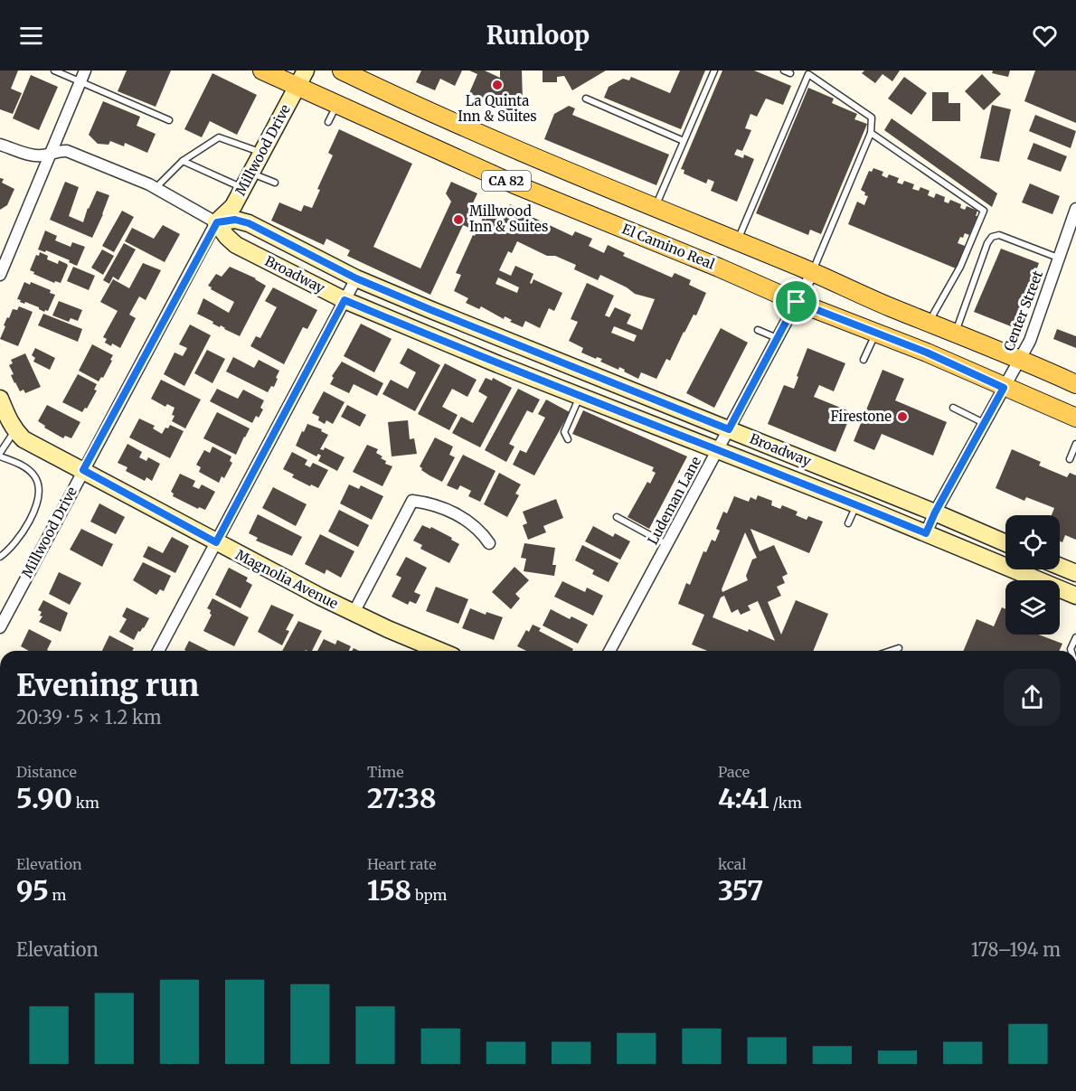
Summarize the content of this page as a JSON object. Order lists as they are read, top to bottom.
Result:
{
  "streets": {
    "main road": ["CA 82", "El Camino Real"],
    "street": [
      "Millwood Drive",
      "Broadway",
      "Center Street",
      "Ludeman Lane",
      "Magnolia Avenue"
    ]
  },
  "crossings": [
    ["Millwood Drive", "El Camino Real"],
    ["Millwood Drive", "Broadway"],
    ["Millwood Drive", "Magnolia Avenue"],
    ["CA 82", "Center Street"],
    ["CA 82", "Ludeman Lane"],
    ["El Camino Real", "Center Street"],
    ["El Camino Real", "Ludeman Lane"],
    ["Broadway", "Center Street"],
    ["Broadway", "Ludeman Lane"]
  ],
  "places": ["La Quinta Inn & Suites", "Millwood Inn & Suites", "Firestone"],
  "page": {
    "header": "Runloop",
    "heading": ["Evening run", "20:39 · 5 × 1.2 km"],
    "stats": [
      ["Distance", "5.90 km"],
      ["Time", "27:38"],
      ["Pace", "4:41 /km"],
      ["Elevation", "95 m"],
      ["Heart rate", "158 bpm"],
      ["kcal", "357"]
    ],
    "chart": ["Elevation", "178–194 m"]
  }
}
